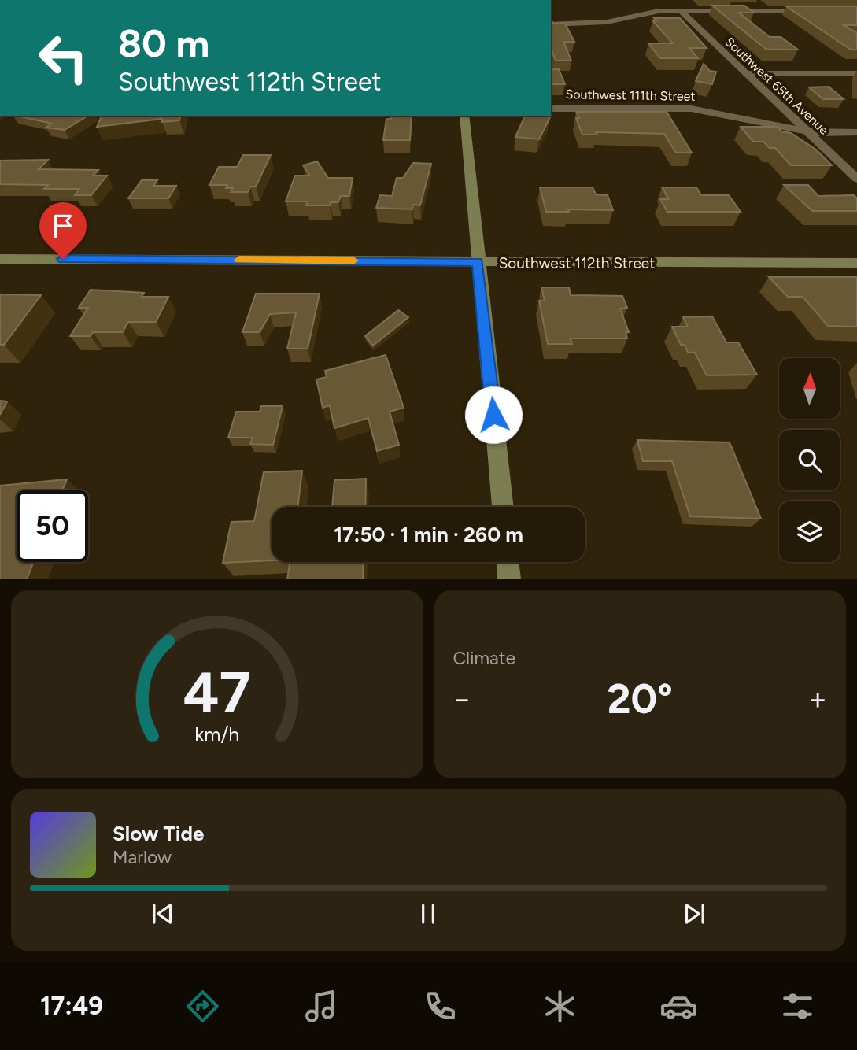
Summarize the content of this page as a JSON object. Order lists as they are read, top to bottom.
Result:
{
  "streets": {
    "main road": ["Southwest 112th Street"],
    "street": ["Southwest 65th Avenue", "Southwest 111th Street"]
  },
  "crossings": [
    ["Southwest 65th Avenue", "Southwest 111th Street"]
  ],
  "north": "top",
  "page": {
    "turn": ["80 m", "Southwest 112th Street"],
    "limit": "50",
    "trip": "17:50 · 1 min · 260 m",
    "tile": "Climate",
    "heat": ["−", "20°", "+"],
    "song": ["Slow Tide", "Marlow"],
    "tabs": "17:49",
    "gauge": ["47", "km/h"]
  }
}
